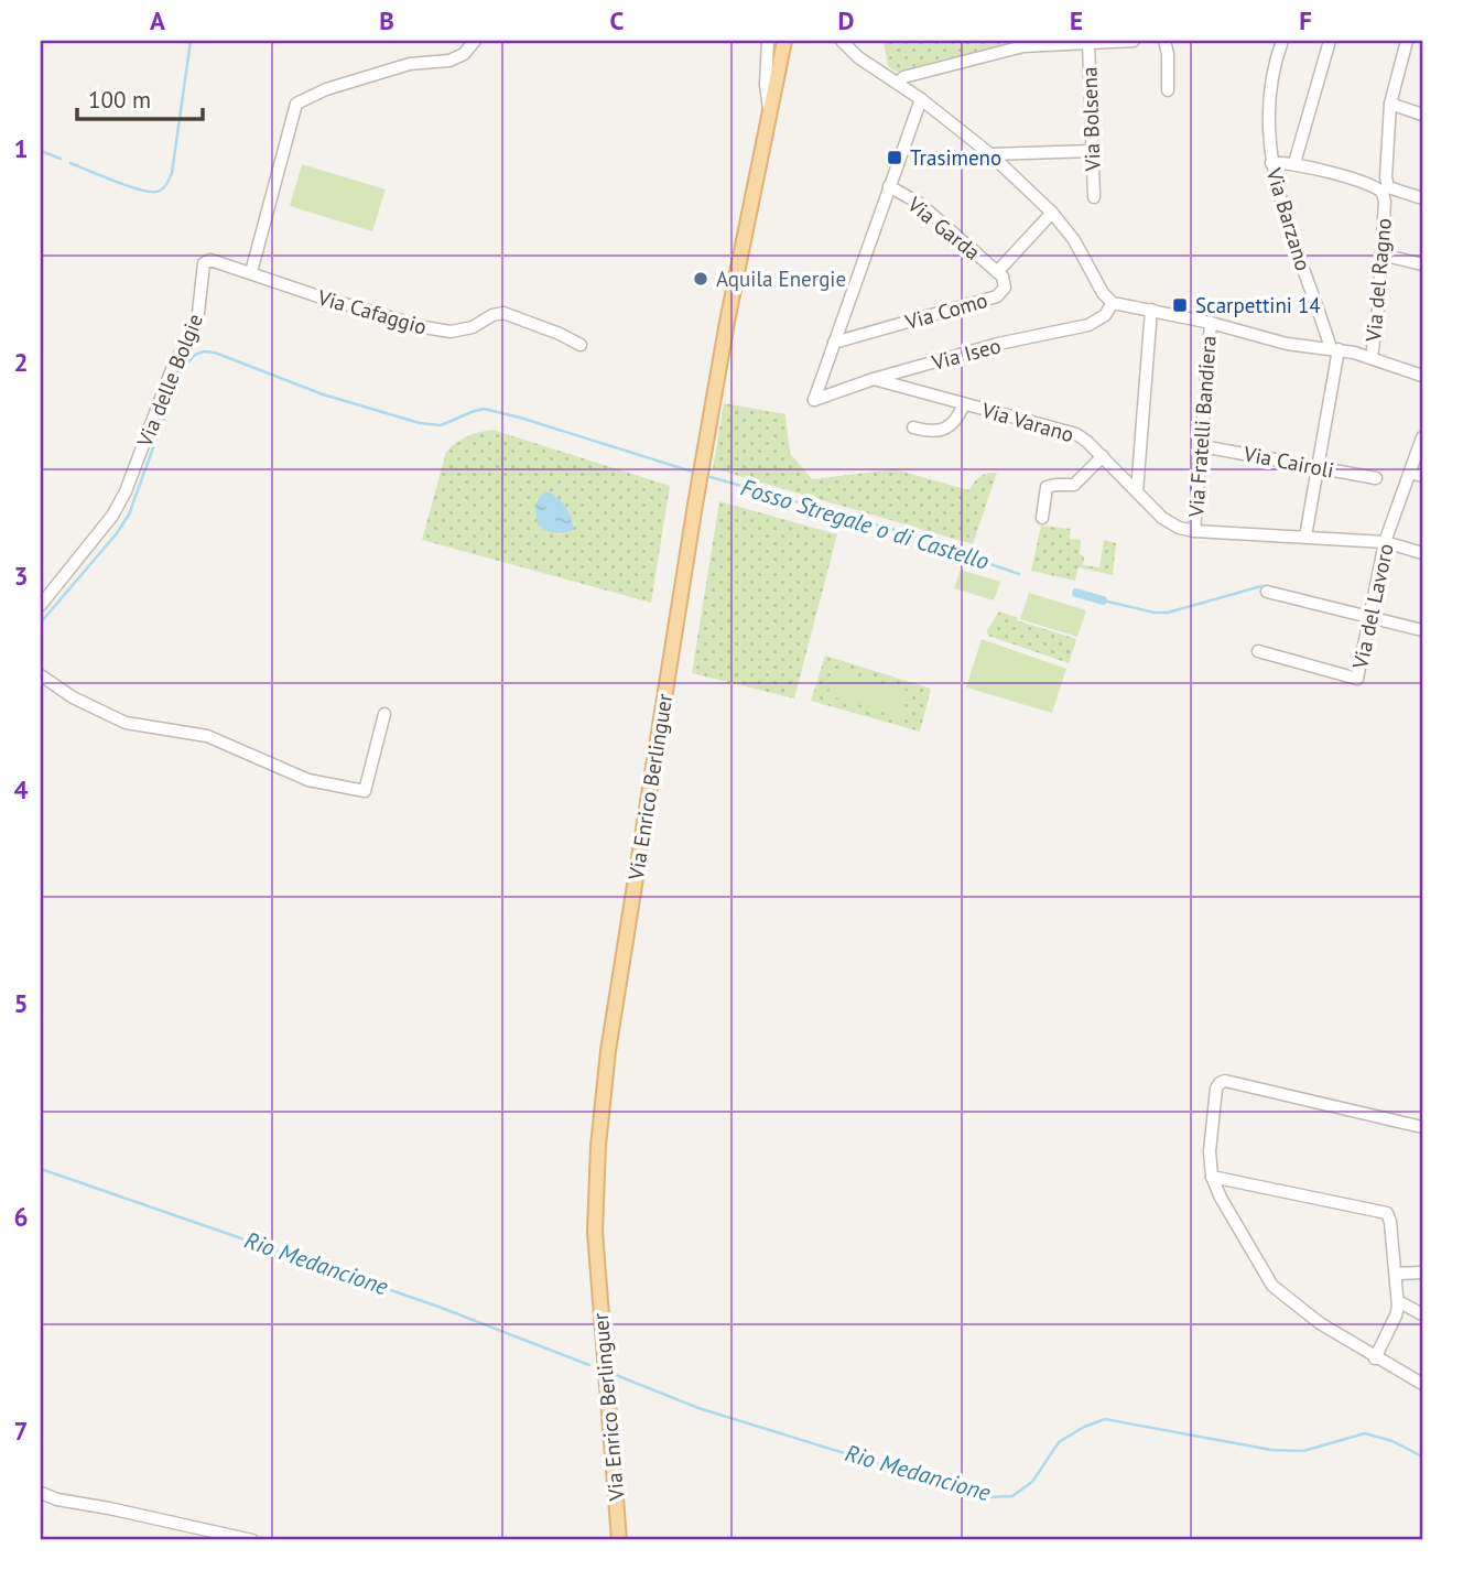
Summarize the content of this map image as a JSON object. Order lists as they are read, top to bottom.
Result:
{
  "streets": {
    "main road": ["Via Enrico Berlinguer"],
    "street": [
      "Via Bolsena",
      "Via Barzano",
      "Via Garda",
      "Via del Ragno",
      "Via Como",
      "Via Cafaggio",
      "Via Iseo",
      "Via delle Bolgie",
      "Via Varano",
      "Via Fratelli Bandiera",
      "Via Cairoli",
      "Via del Lavoro"
    ]
  },
  "crossings": [
    ["Via Garda", "Via Como"],
    ["Via Como", "Via Iseo"],
    ["Via Cafaggio", "Via delle Bolgie"],
    ["Via Iseo", "Via Varano"],
    ["Via Varano", "Via Fratelli Bandiera"],
    ["Via Fratelli Bandiera", "Via Cairoli"]
  ],
  "water": ["Fosso Stregale o di Castello", "Rio Medancione"],
  "places": {
    "transit": ["Trasimeno", "Scarpettini 14"],
    "other": ["Aquila Energie"]
  },
  "scale_bar": "100 m",
  "grid": {
    "columns": [
      "A",
      "B",
      "C",
      "D",
      "E",
      "F"
    ],
    "rows": [
      "1",
      "2",
      "3",
      "4",
      "5",
      "6",
      "7"
    ]
  }
}
